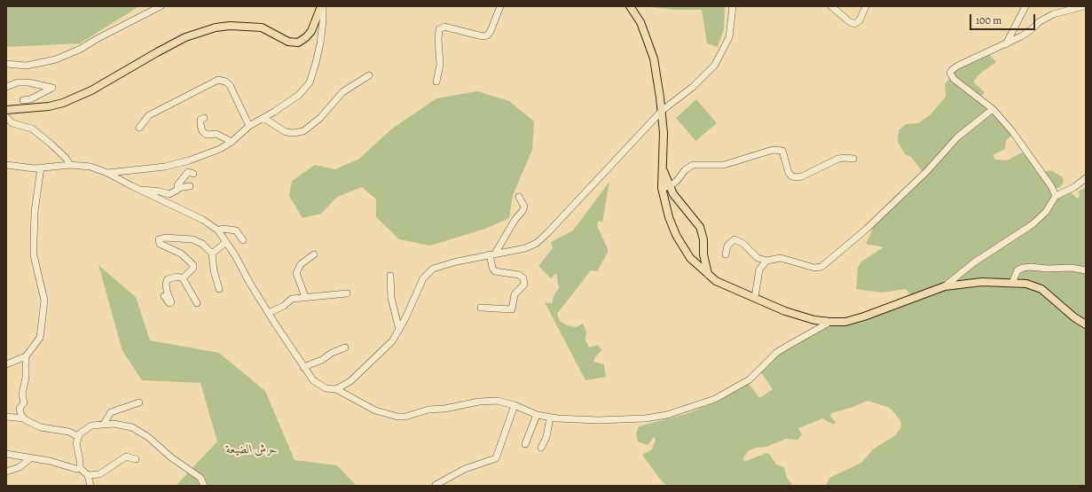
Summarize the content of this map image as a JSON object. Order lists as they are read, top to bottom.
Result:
{
  "parks": ["حرش الضيعة"],
  "scale_bar": "100 m"
}
